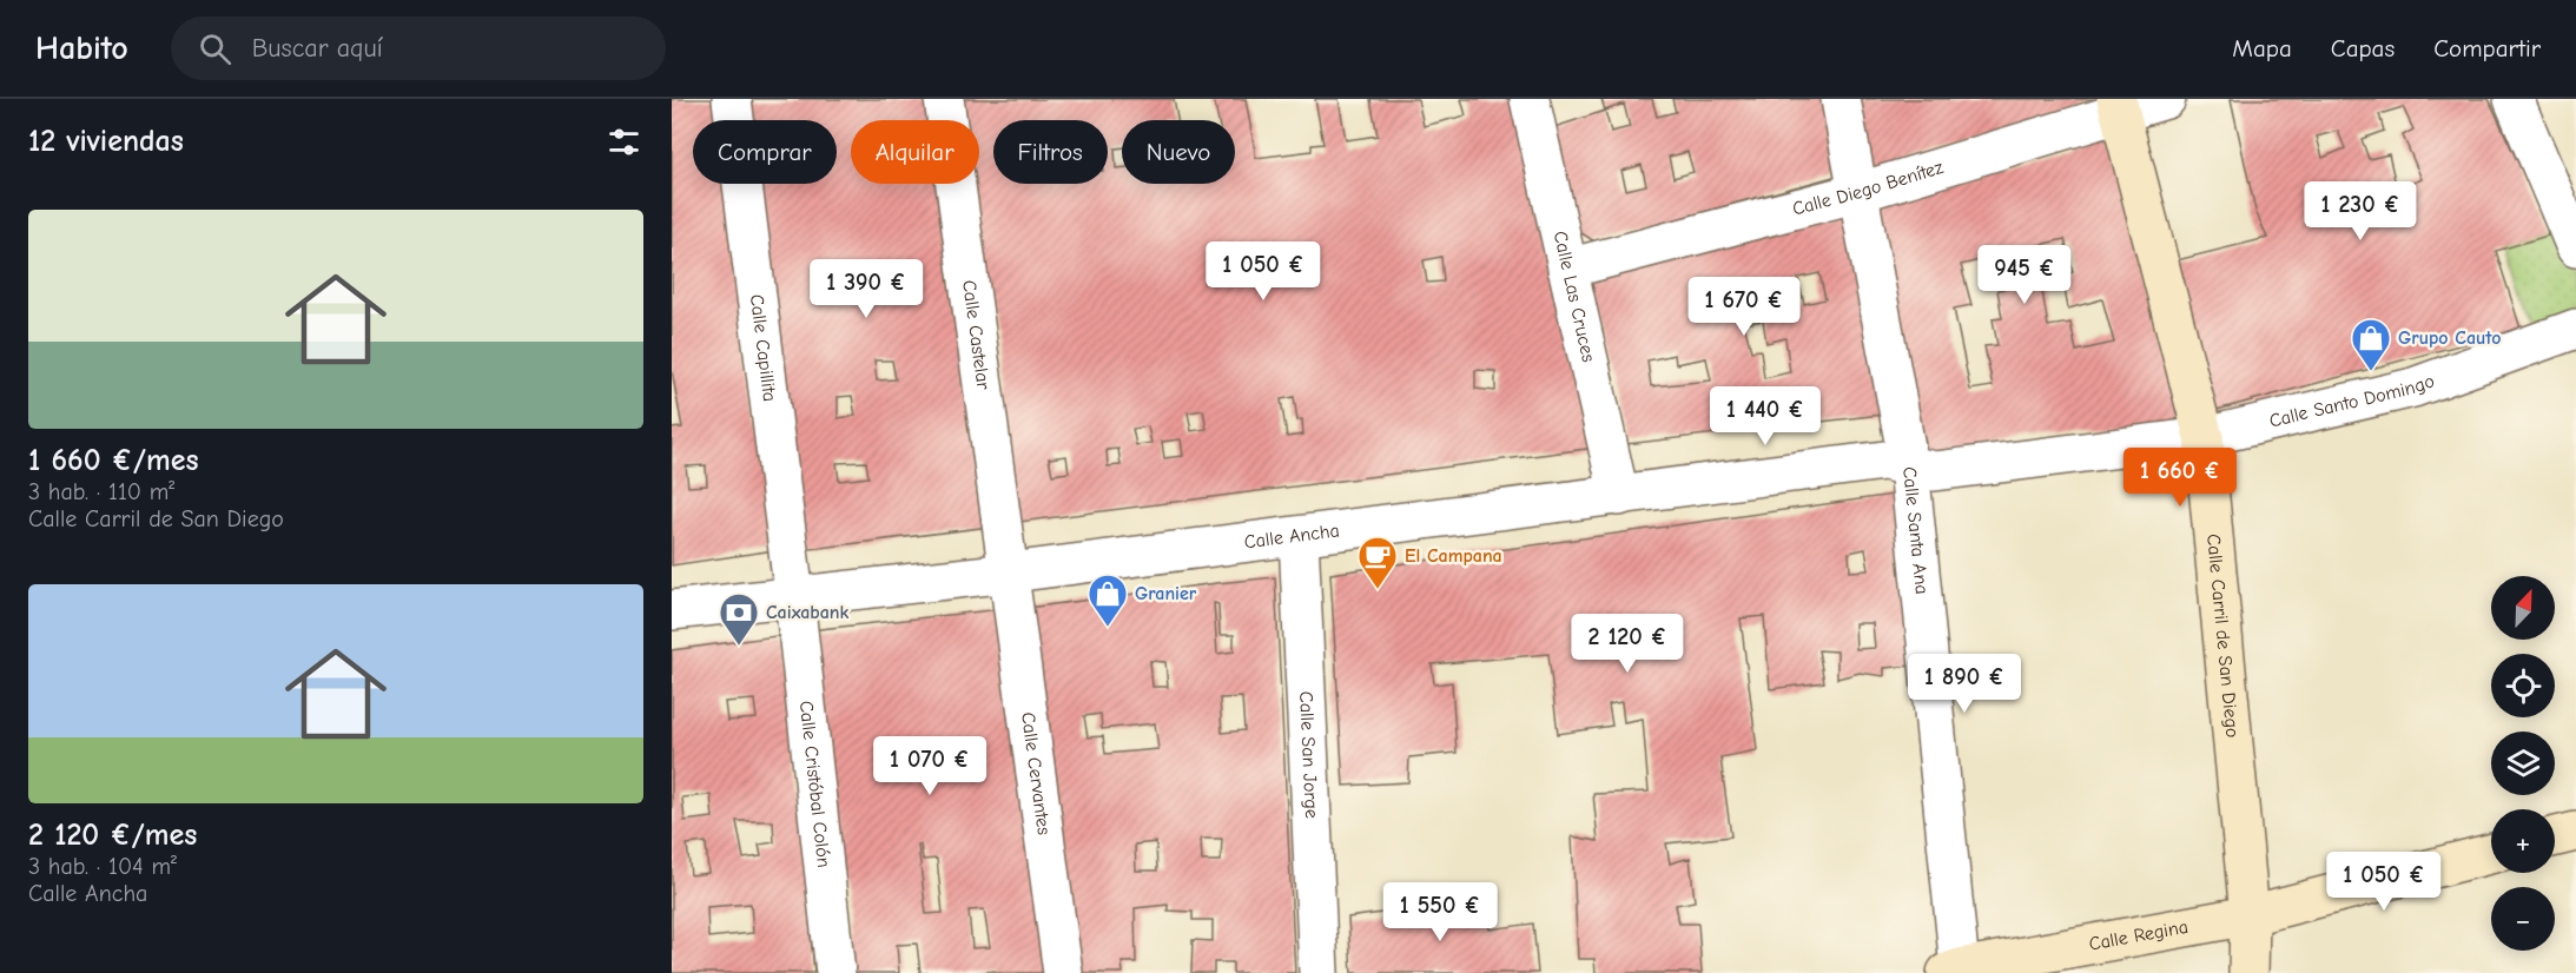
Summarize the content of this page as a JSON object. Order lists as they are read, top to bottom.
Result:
{
  "streets": {
    "street": [
      "Calle Diego Benítez",
      "Calle Las Cruces",
      "Calle Castelar",
      "Calle Capillita",
      "Calle Santo Domingo",
      "Calle Santa Ana",
      "Calle Ancha",
      "Calle Carril de San Diego",
      "Calle San Jorge",
      "Calle Cervantes",
      "Calle Cristóbal Colón",
      "Calle Regina"
    ]
  },
  "crossings": [
    ["Calle Diego Benítez", "Calle Las Cruces"],
    ["Calle Diego Benítez", "Calle Santa Ana"],
    ["Calle Diego Benítez", "Calle Carril de San Diego"],
    ["Calle Las Cruces", "Calle Ancha"],
    ["Calle Castelar", "Calle Ancha"],
    ["Calle Castelar", "Calle Cervantes"],
    ["Calle Capillita", "Calle Ancha"],
    ["Calle Capillita", "Calle Cristóbal Colón"],
    ["Calle Santo Domingo", "Calle Santa Ana"],
    ["Calle Santo Domingo", "Calle Ancha"],
    ["Calle Santo Domingo", "Calle Carril de San Diego"],
    ["Calle Santa Ana", "Calle Ancha"],
    ["Calle Santa Ana", "Calle Regina"],
    ["Calle Ancha", "Calle San Jorge"],
    ["Calle Ancha", "Calle Cervantes"],
    ["Calle Ancha", "Calle Cristóbal Colón"],
    ["Calle Carril de San Diego", "Calle Regina"]
  ],
  "places": {
    "shop": ["Grupo Cauto", "Granier"],
    "cafe": ["El Campana"],
    "bank": ["Caixabank"]
  },
  "north": "top right",
  "page": {
    "header": "Habito",
    "search": "Buscar aquí",
    "nav": ["Mapa", "Capas", "Compartir"],
    "heading": "12 viviendas",
    "chip": [
      "Comprar",
      "Alquilar",
      "Filtros",
      "Nuevo"
    ],
    "price": [
      "1 230 €",
      "1 050 €",
      "945 €",
      "1 390 €",
      "1 670 €",
      "1 440 €",
      "1 660 €",
      "2 120 €",
      "1 890 €",
      "1 070 €",
      "1 050 €",
      "1 550 €"
    ],
    "list": [
      {
        "name": "1 660 €/mes",
        "note": "3 hab. · 110 m² · Calle Carril de San Diego"
      },
      {
        "name": "2 120 €/mes",
        "note": "3 hab. · 104 m² · Calle Ancha"
      }
    ],
    "map_buttons": ["+", "−"]
  }
}
